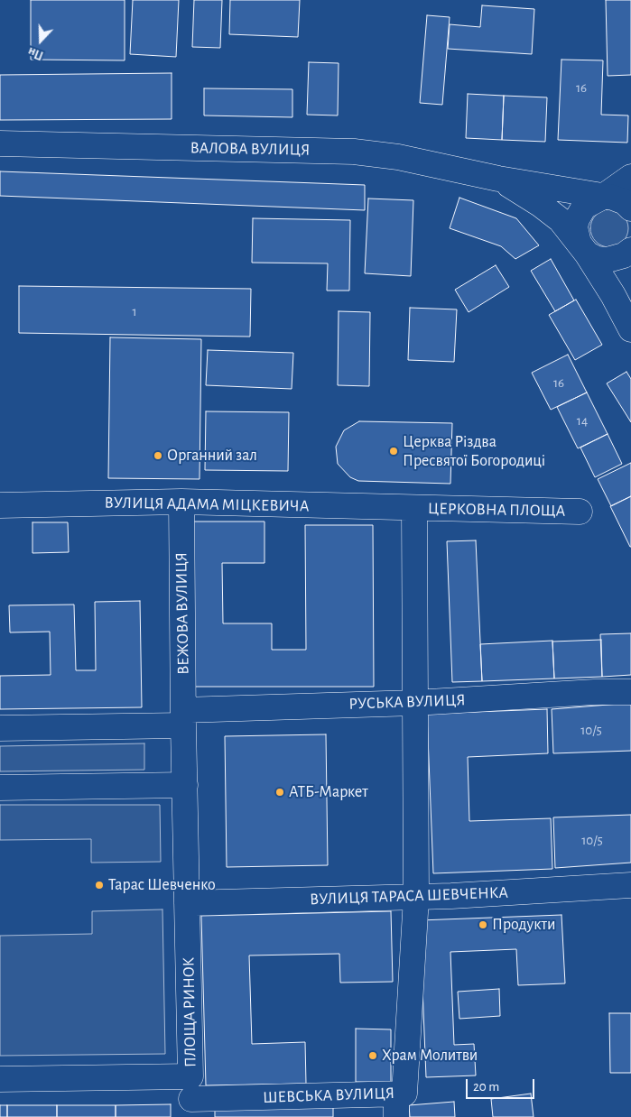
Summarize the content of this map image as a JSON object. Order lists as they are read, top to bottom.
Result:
{
  "streets": {
    "street": [
      "ВАЛОВА ВУЛИЦЯ",
      "ВУЛИЦЯ АДАМА МІЦКЕВИЧА",
      "ЦЕРКОВНА ПЛОЩА",
      "ВЕЖОВА ВУЛИЦЯ",
      "РУСЬКА ВУЛИЦЯ",
      "ВУЛИЦЯ ТАРАСА ШЕВЧЕНКА",
      "ПЛОЩА РИНОК",
      "ШЕВСЬКА ВУЛИЦЯ"
    ]
  },
  "crossings": [
    ["ВУЛИЦЯ АДАМА МІЦКЕВИЧА", "ЦЕРКОВНА ПЛОЩА"],
    ["ВУЛИЦЯ АДАМА МІЦКЕВИЧА", "ВЕЖОВА ВУЛИЦЯ"],
    ["ВЕЖОВА ВУЛИЦЯ", "РУСЬКА ВУЛИЦЯ"],
    ["ВЕЖОВА ВУЛИЦЯ", "ПЛОЩА РИНОК"],
    ["РУСЬКА ВУЛИЦЯ", "ПЛОЩА РИНОК"],
    ["ВУЛИЦЯ ТАРАСА ШЕВЧЕНКА", "ПЛОЩА РИНОК"],
    ["ВУЛИЦЯ ТАРАСА ШЕВЧЕНКА", "ШЕВСЬКА ВУЛИЦЯ"],
    ["ПЛОЩА РИНОК", "ШЕВСЬКА ВУЛИЦЯ"]
  ],
  "places": [
    "Церква Різдва Пресвятої Богородиці",
    "Органний зал",
    "АТБ-Маркет",
    "Тарас Шевченко",
    "Продукти",
    "Храм Молитви"
  ],
  "house_numbers": [
    "16",
    "1",
    "16",
    "14",
    "10/5",
    "10/5"
  ],
  "scale_bar": "20 m",
  "north": "bottom"
}
